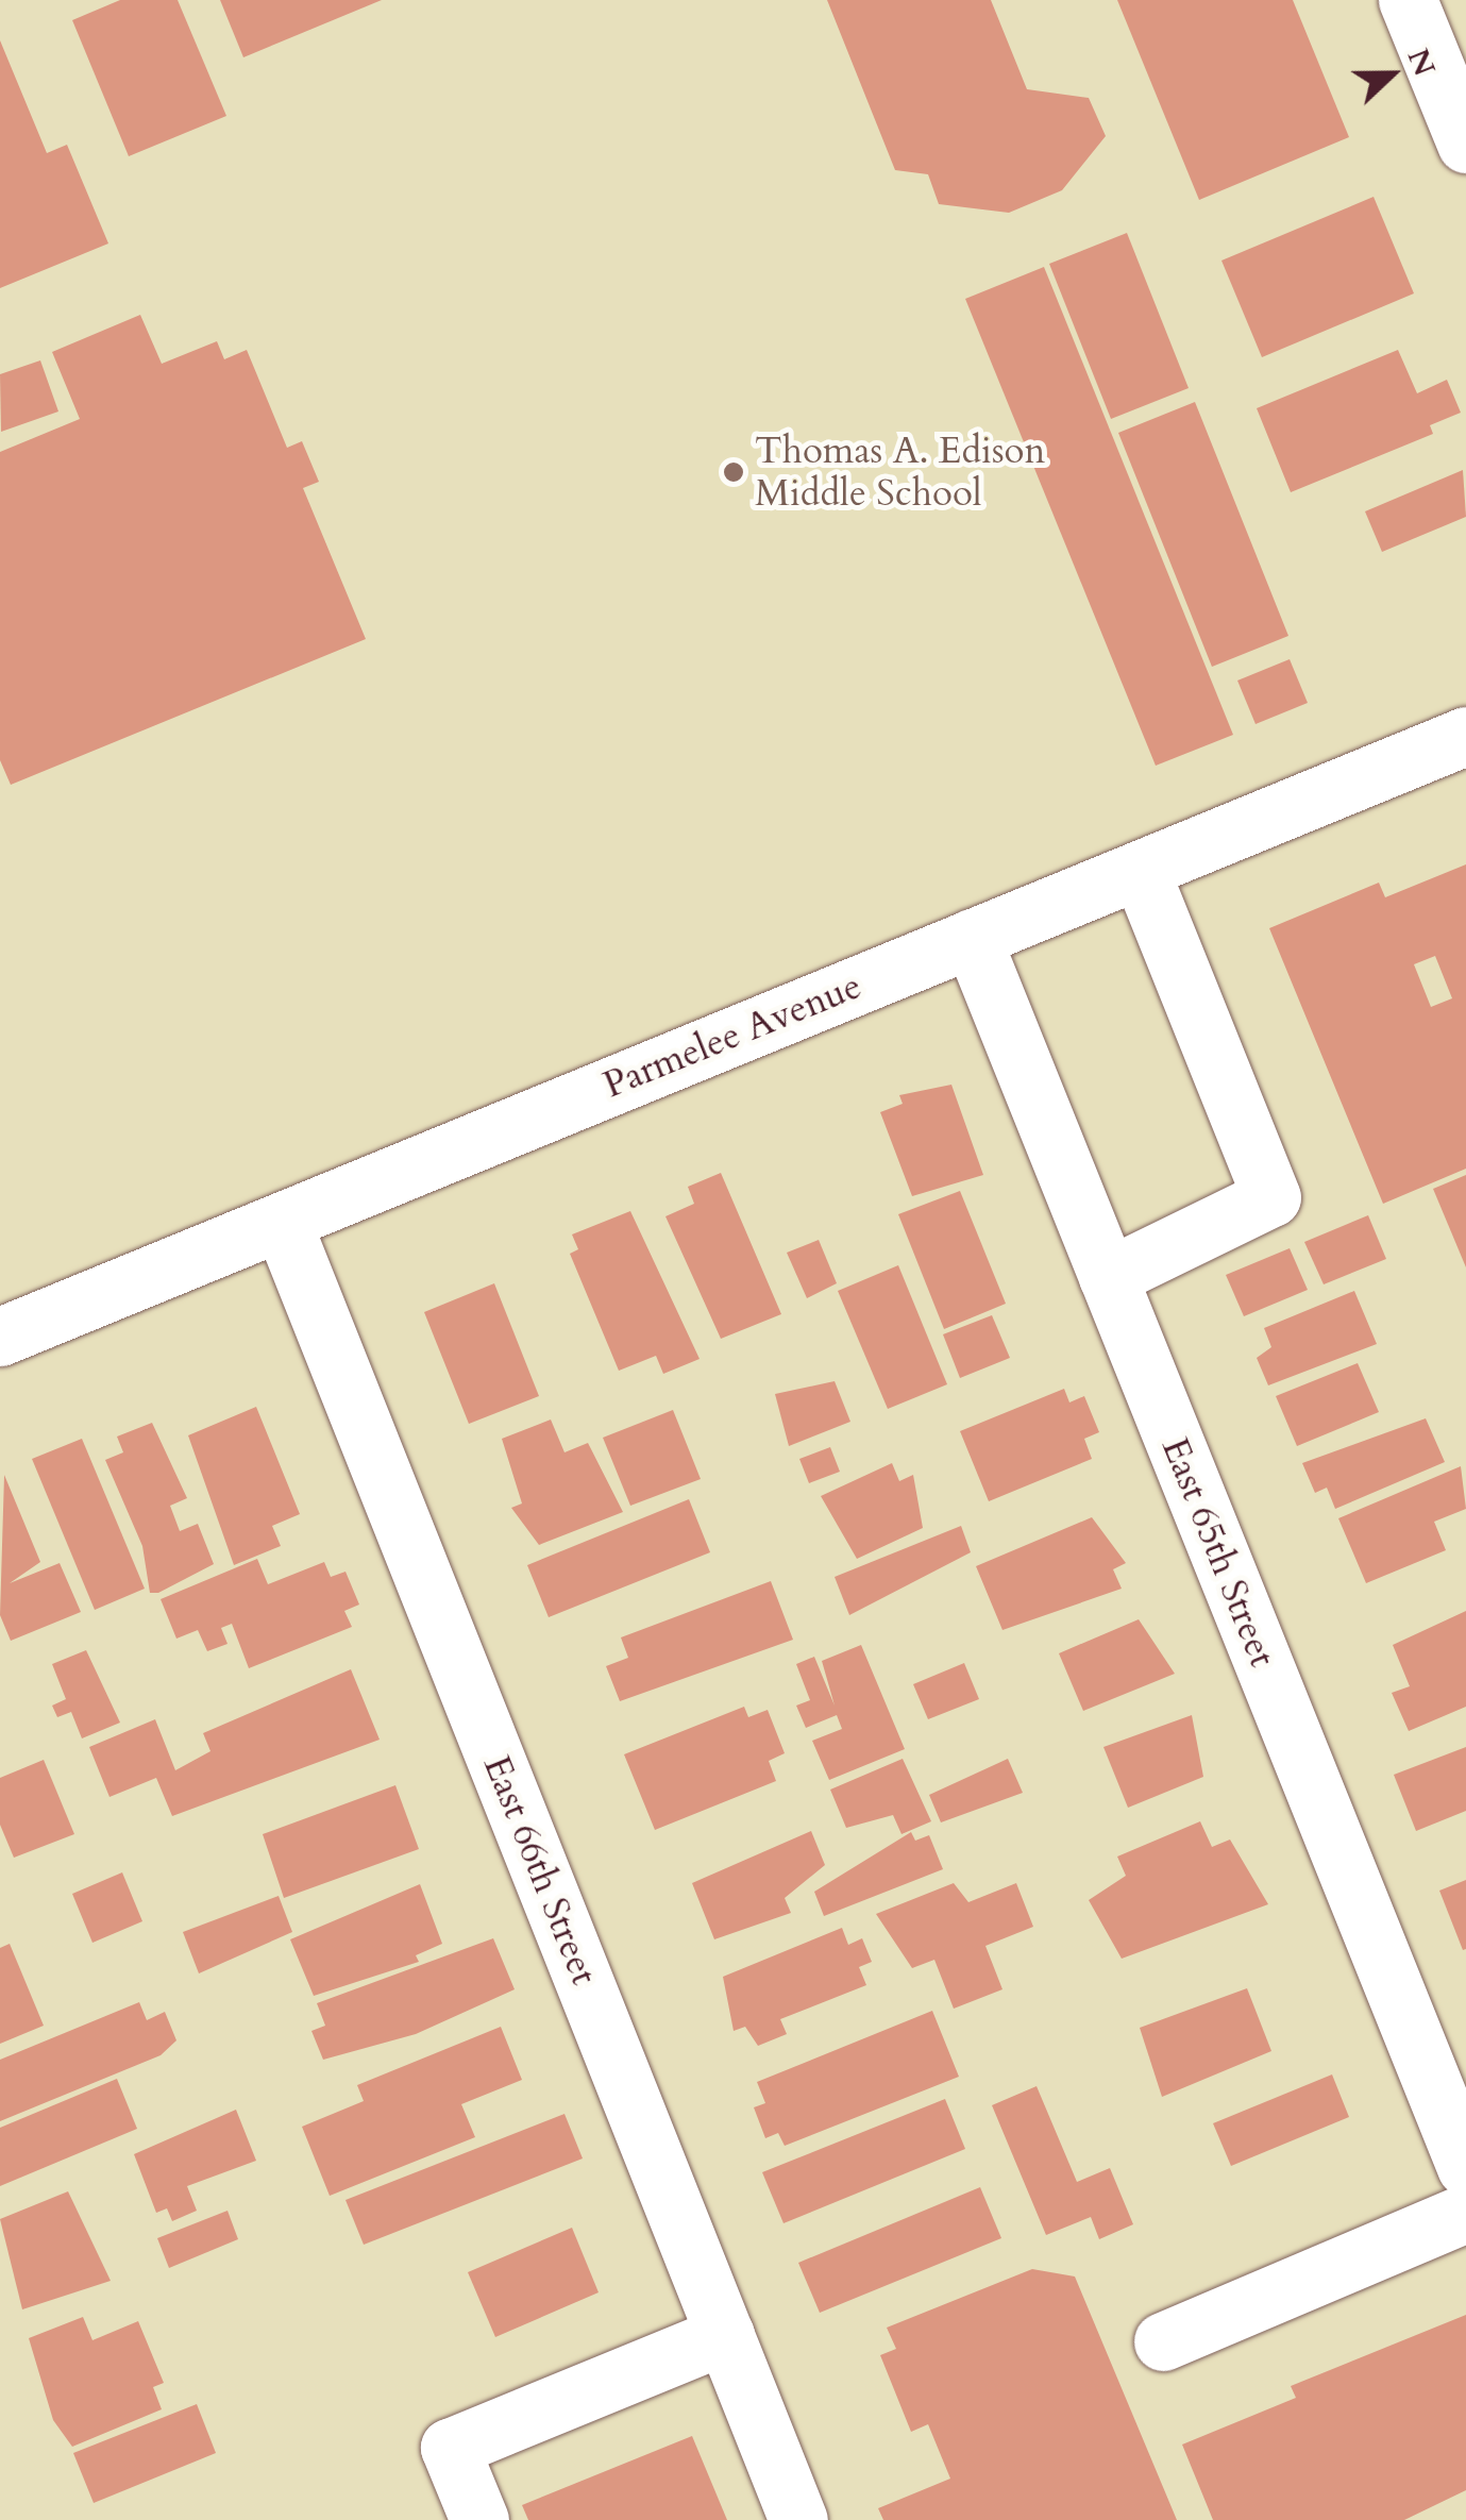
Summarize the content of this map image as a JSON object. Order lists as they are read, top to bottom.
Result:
{
  "streets": {
    "street": ["Parmelee Avenue", "East 65th Street", "East 66th Street"]
  },
  "crossings": [
    ["Parmelee Avenue", "East 65th Street"],
    ["Parmelee Avenue", "East 66th Street"]
  ],
  "places": ["Thomas A. Edison Middle School"],
  "north": "right"
}
